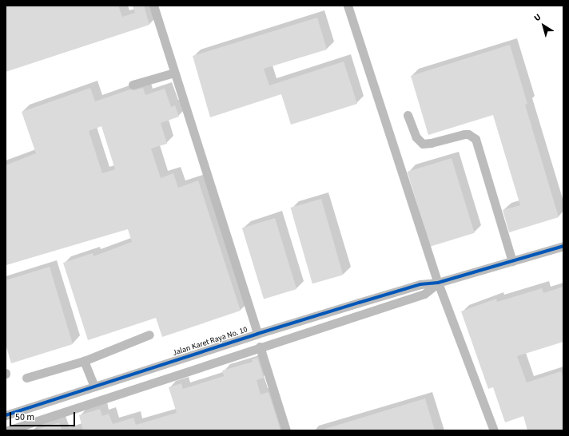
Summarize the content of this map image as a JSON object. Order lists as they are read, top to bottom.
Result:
{
  "streets": {
    "street": ["Jalan Karet Raya No. 10"]
  },
  "scale_bar": "50 m",
  "north": "top left"
}
